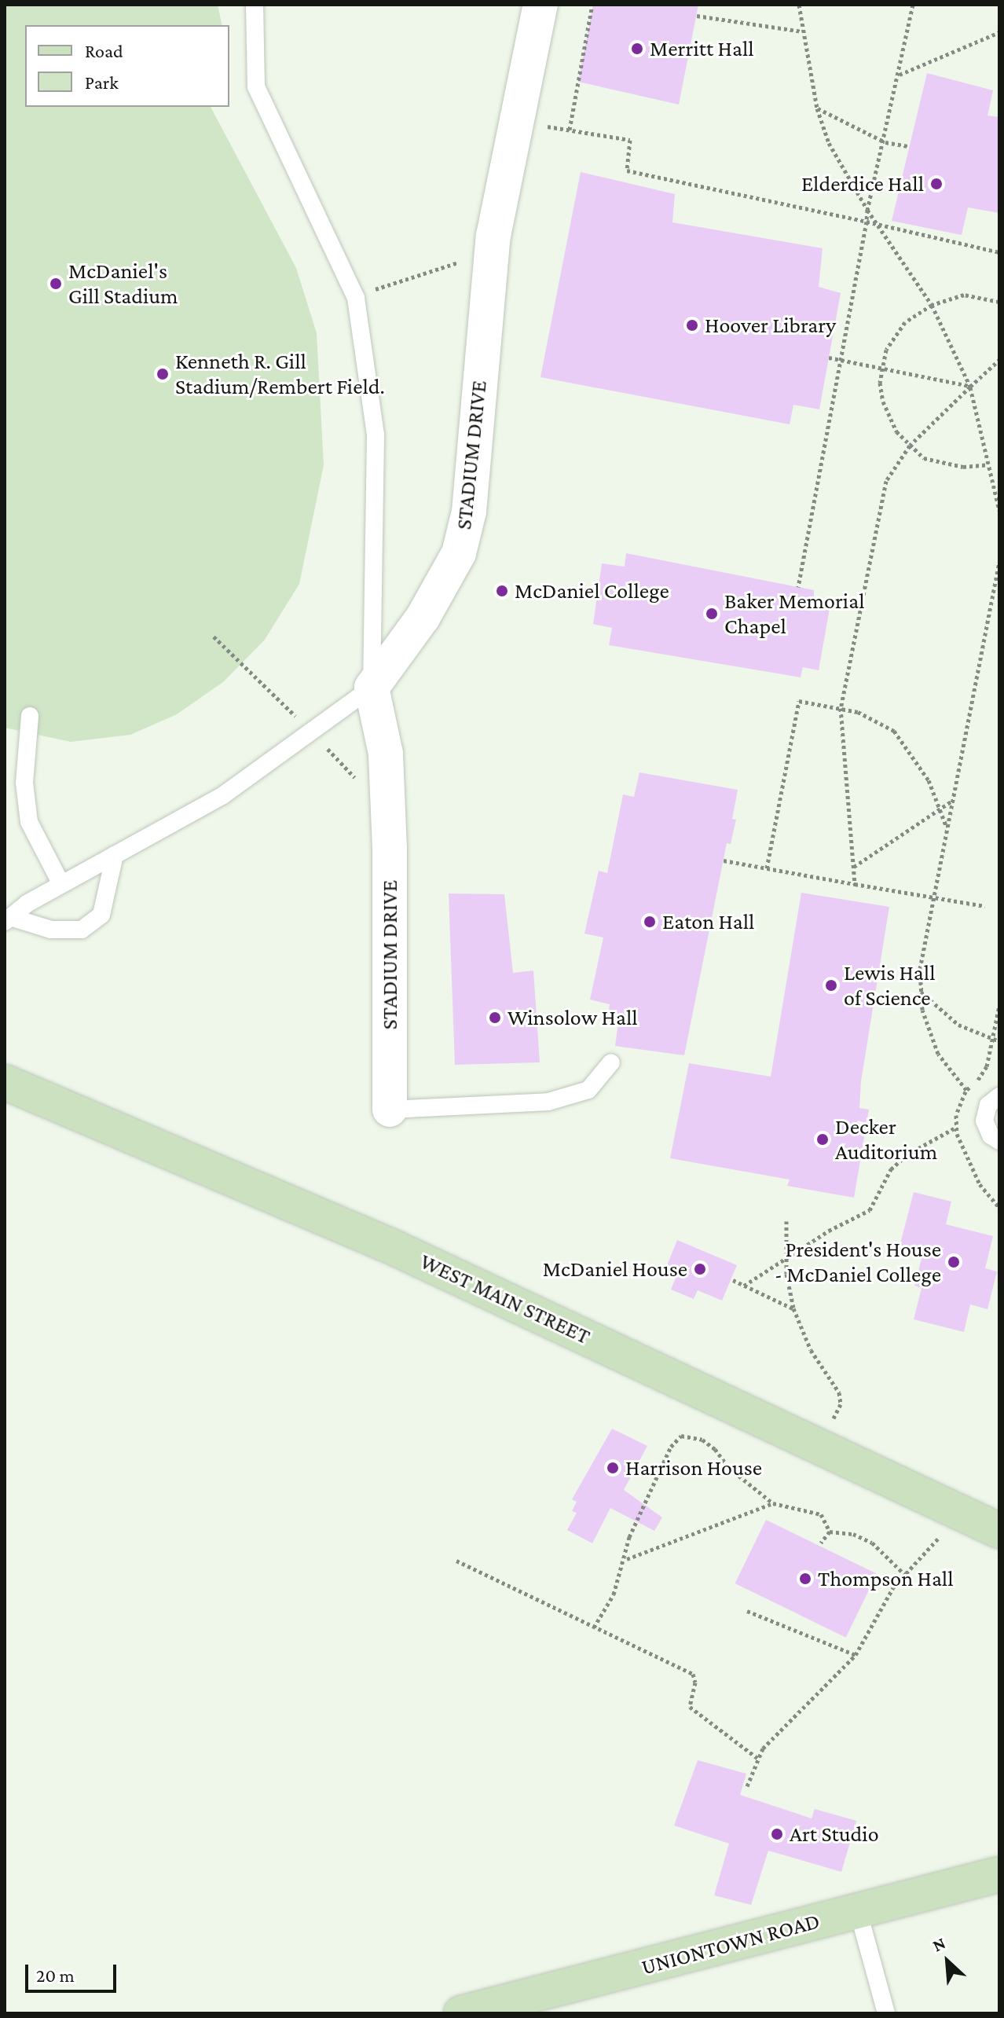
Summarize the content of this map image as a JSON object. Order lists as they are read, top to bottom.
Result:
{
  "streets": {
    "street": ["STADIUM DRIVE", "WEST MAIN STREET", "UNIONTOWN ROAD"]
  },
  "places": [
    "Merritt Hall",
    "Elderdice Hall",
    "McDaniel's Gill Stadium",
    "Hoover Library",
    "Kenneth R. Gill Stadium/Rembert Field.",
    "McDaniel College",
    "Baker Memorial Chapel",
    "Eaton Hall",
    "Lewis Hall of Science",
    "Winsolow Hall",
    "Decker Auditorium",
    "President's House - McDaniel College",
    "McDaniel House",
    "Harrison House",
    "Thompson Hall",
    "Art Studio"
  ],
  "legend": ["Road", "Park"],
  "scale_bar": "20 m",
  "north": "top left"
}
